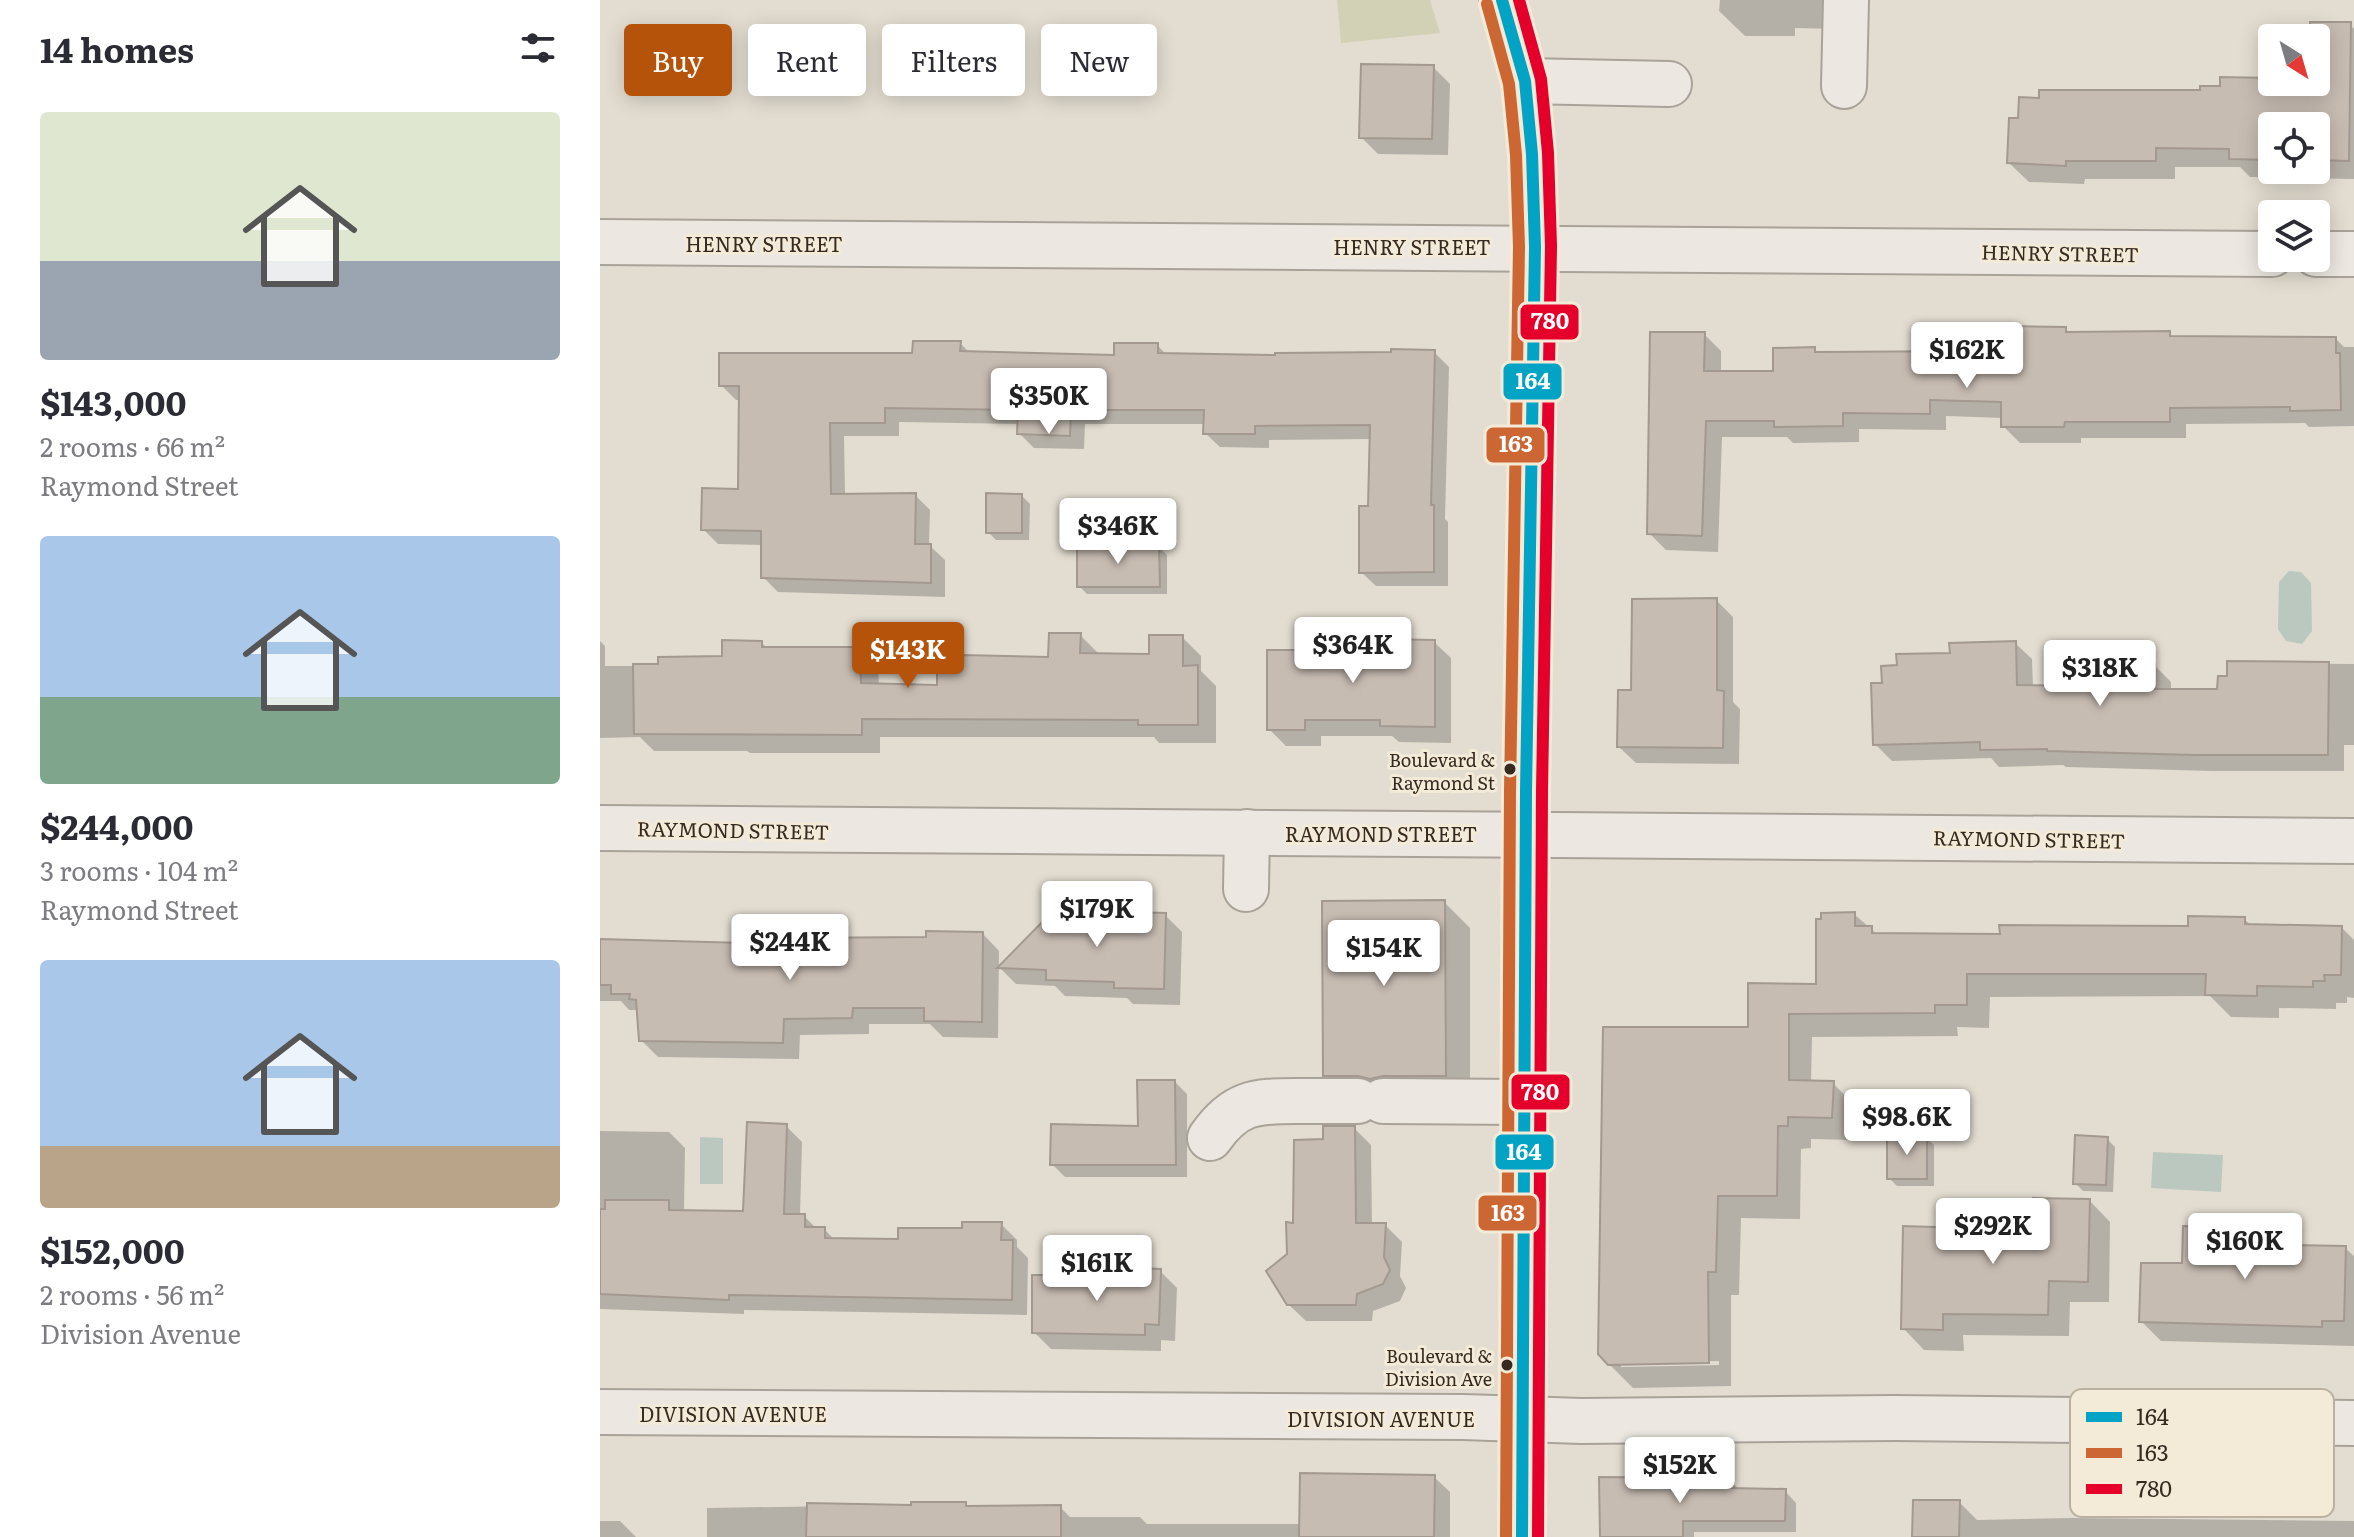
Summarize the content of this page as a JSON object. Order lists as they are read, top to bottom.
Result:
{
  "streets": {
    "street": ["HENRY STREET", "RAYMOND STREET", "DIVISION AVENUE"]
  },
  "places": ["Boulevard & Raymond St", "Boulevard & Division Ave"],
  "lines": ["transit line 164", "transit line 780", "transit line 163"],
  "legend": ["164", "163", "780"],
  "north": "bottom right",
  "page": {
    "heading": "14 homes",
    "chip": [
      "Buy",
      "Rent",
      "Filters",
      "New"
    ],
    "list": [
      {
        "name": "$143,000",
        "note": "2 rooms · 66 m² · Raymond Street"
      },
      {
        "name": "$244,000",
        "note": "3 rooms · 104 m² · Raymond Street"
      },
      {
        "name": "$152,000",
        "note": "2 rooms · 56 m² · Division Avenue"
      }
    ],
    "price": [
      "$162K",
      "$350K",
      "$346K",
      "$364K",
      "$143K",
      "$318K",
      "$179K",
      "$244K",
      "$154K",
      "$98.6K",
      "$292K",
      "$160K",
      "$161K",
      "$152K"
    ]
  }
}
